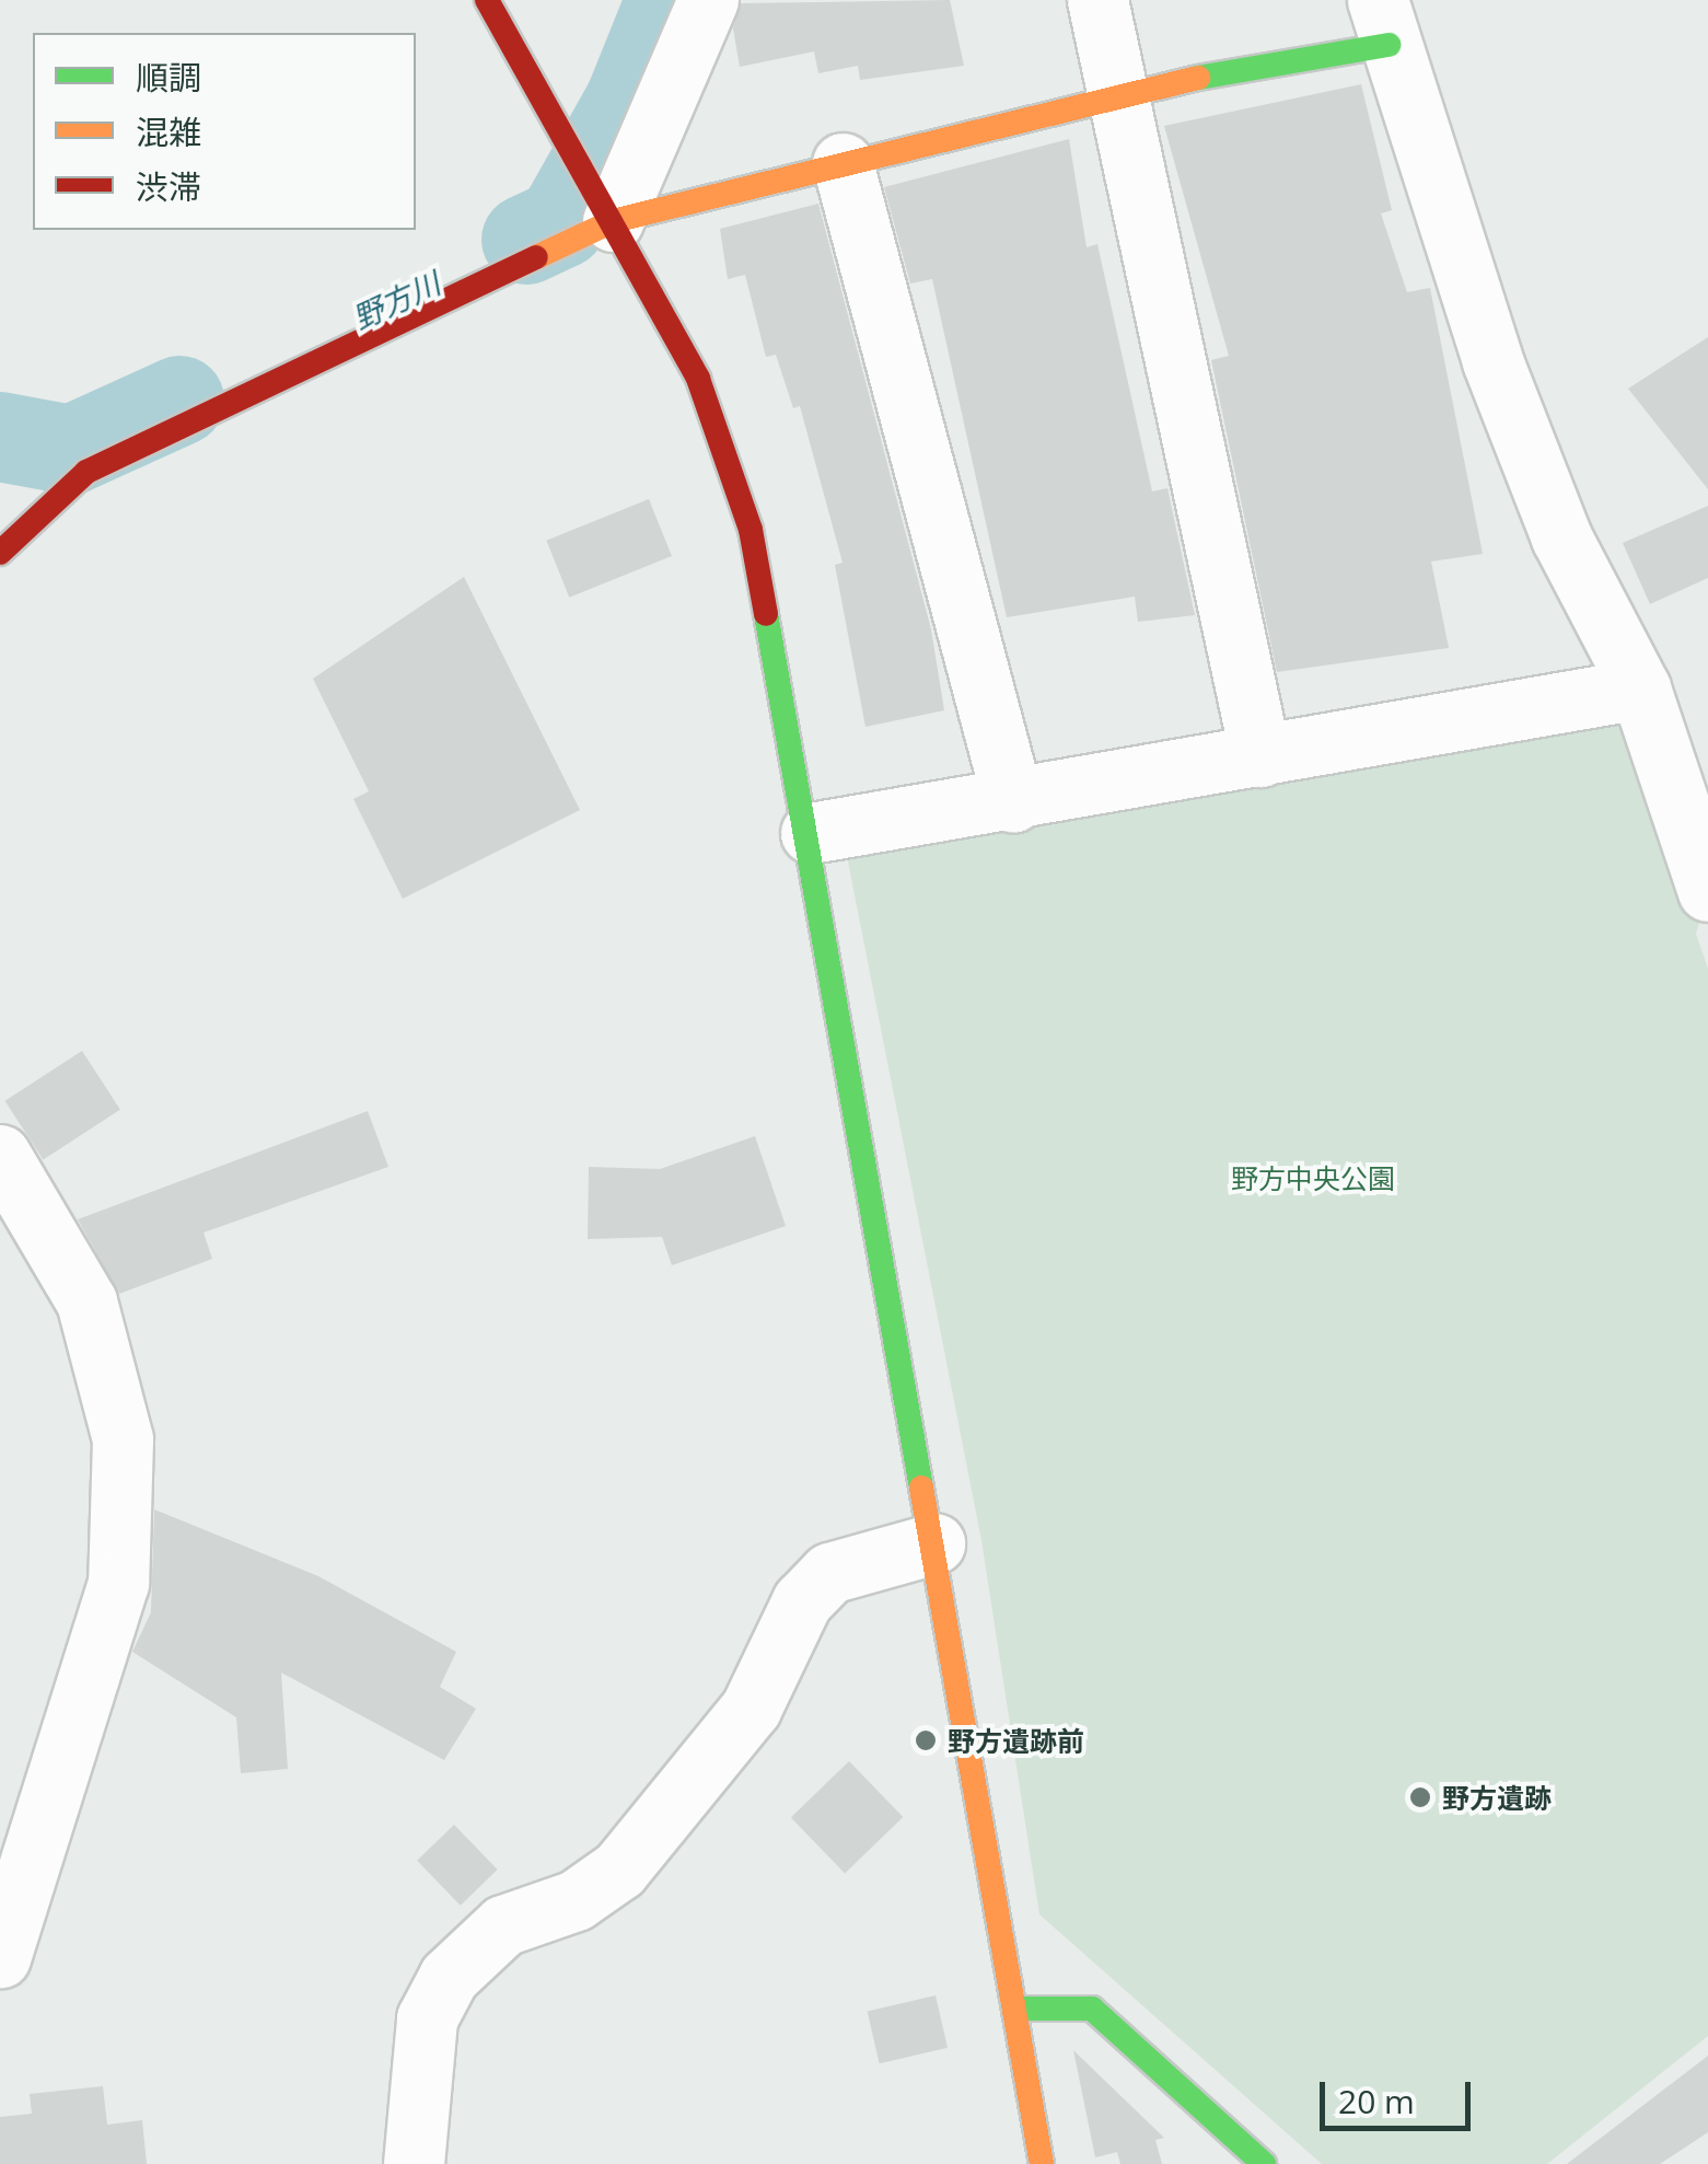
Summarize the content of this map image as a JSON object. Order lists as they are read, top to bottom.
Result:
{
  "water": ["野方川"],
  "parks": ["野方中央公園"],
  "places": ["野方遺跡前", "野方遺跡"],
  "legend": ["順調", "混雑", "渋滞"],
  "scale_bar": "20 m"
}
